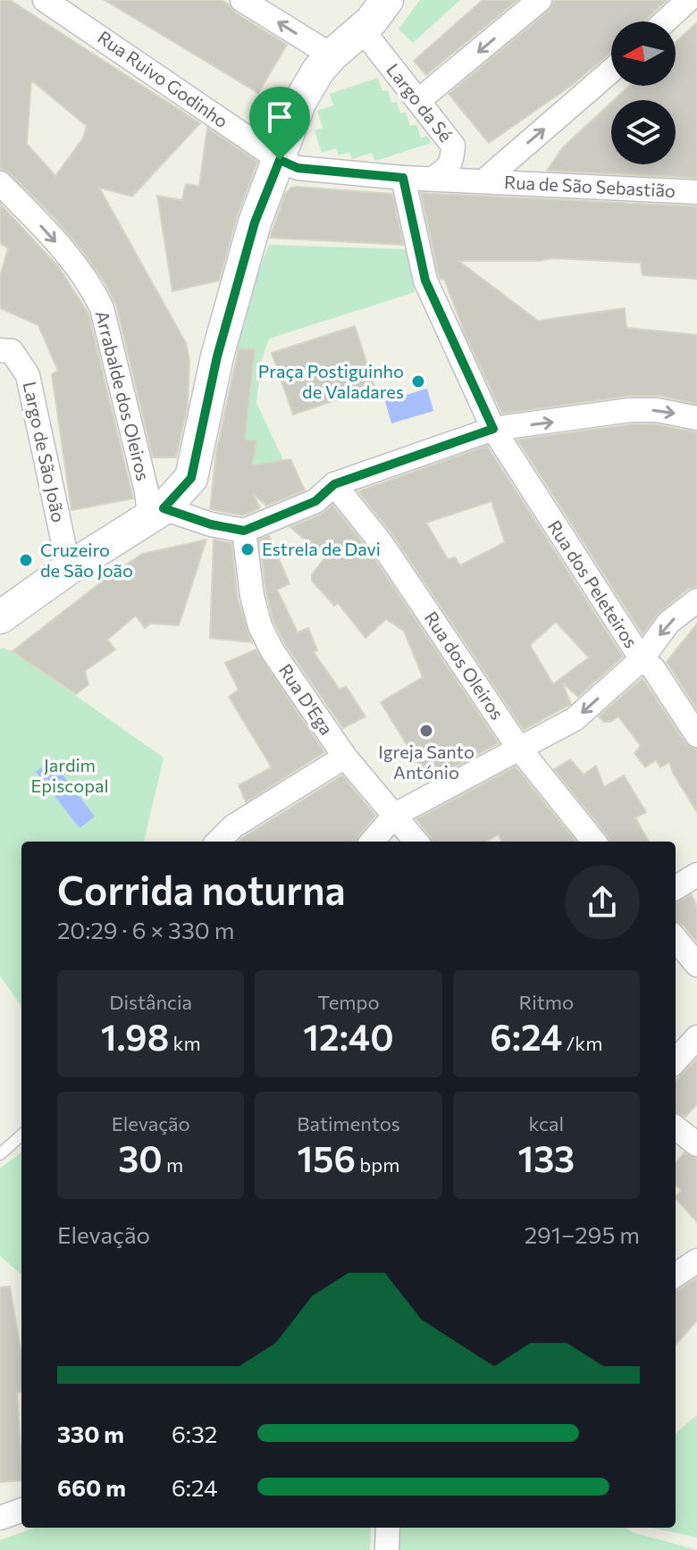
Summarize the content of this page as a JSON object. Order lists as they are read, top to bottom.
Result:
{
  "streets": {
    "street": [
      "Rua Ruivo Godinho",
      "Largo da Sé",
      "Rua de São Sebastião",
      "Arrabalde dos Oleiros",
      "Largo de São João",
      "Rua dos Peleteiros",
      "Rua dos Oleiros",
      "Rua D'Ega"
    ]
  },
  "crossings": [
    ["Largo da Sé", "Rua de São Sebastião"]
  ],
  "one_way": ["Arrabalde dos Oleiros"],
  "parks": ["Jardim Episcopal"],
  "places": [
    "Praça Postiguinho de Valadares",
    "Estrela de Davi",
    "Cruzeiro de São João",
    "Igreja Santo António"
  ],
  "north": "left",
  "page": {
    "heading": ["Corrida noturna", "20:29 · 6 × 330 m"],
    "stats": [
      ["Distância", "1.98 km"],
      ["Tempo", "12:40"],
      ["Ritmo", "6:24 /km"],
      ["Elevação", "30 m"],
      ["Batimentos", "156 bpm"],
      ["kcal", "133"]
    ],
    "chart": ["Elevação", "291–295 m"],
    "list": [
      {
        "name": "330 m",
        "note": "6:32"
      },
      {
        "name": "660 m",
        "note": "6:24"
      }
    ]
  }
}
